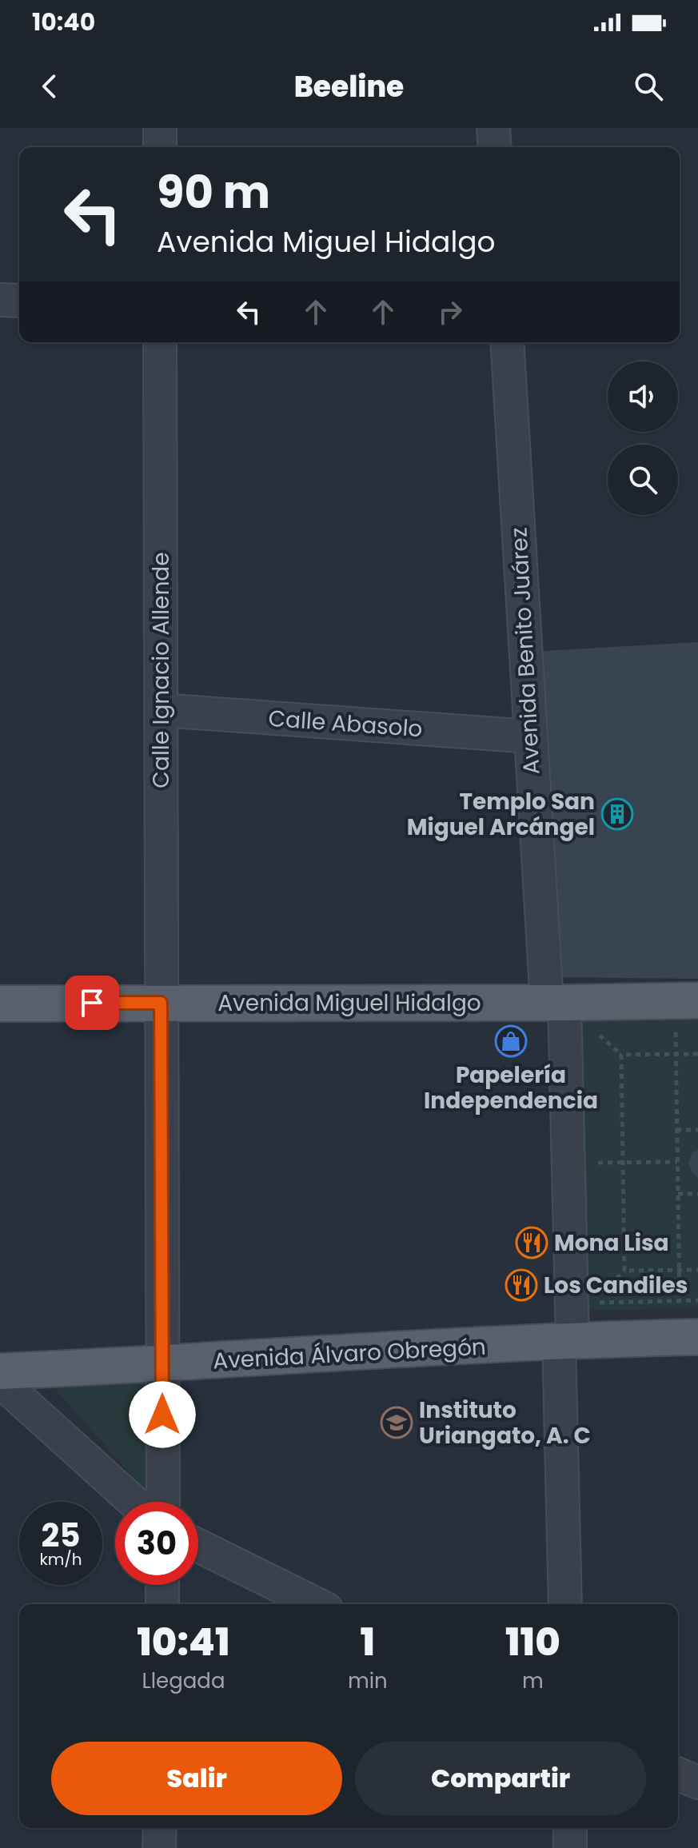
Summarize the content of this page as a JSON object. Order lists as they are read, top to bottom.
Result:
{
  "streets": {
    "main road": ["Avenida Miguel Hidalgo", "Avenida Álvaro Obregón"],
    "street": ["Avenida Benito Juárez", "Calle Ignacio Allende", "Calle Abasolo"]
  },
  "crossings": [
    ["Avenida Benito Juárez", "Calle Abasolo"],
    ["Avenida Benito Juárez", "Avenida Miguel Hidalgo"],
    ["Avenida Benito Juárez", "Avenida Álvaro Obregón"],
    ["Calle Ignacio Allende", "Calle Abasolo"],
    ["Calle Ignacio Allende", "Avenida Miguel Hidalgo"],
    ["Calle Ignacio Allende", "Avenida Álvaro Obregón"]
  ],
  "places": {
    "building": ["Templo San Miguel Arcángel"],
    "shop": ["Papelería Independencia"],
    "restaurant": ["Mona Lisa", "Los Candiles"],
    "school or university": ["Instituto Uriangato, A. C"]
  },
  "page": {
    "status": "10:40",
    "header": "Beeline",
    "turn": ["90 m", "Avenida Miguel Hidalgo"],
    "speed": "25 km/h",
    "limit": "30",
    "eta": [
      "10:41",
      "Llegada",
      "1",
      "min",
      "110",
      "m"
    ],
    "buttons": ["Salir", "Compartir"]
  }
}
